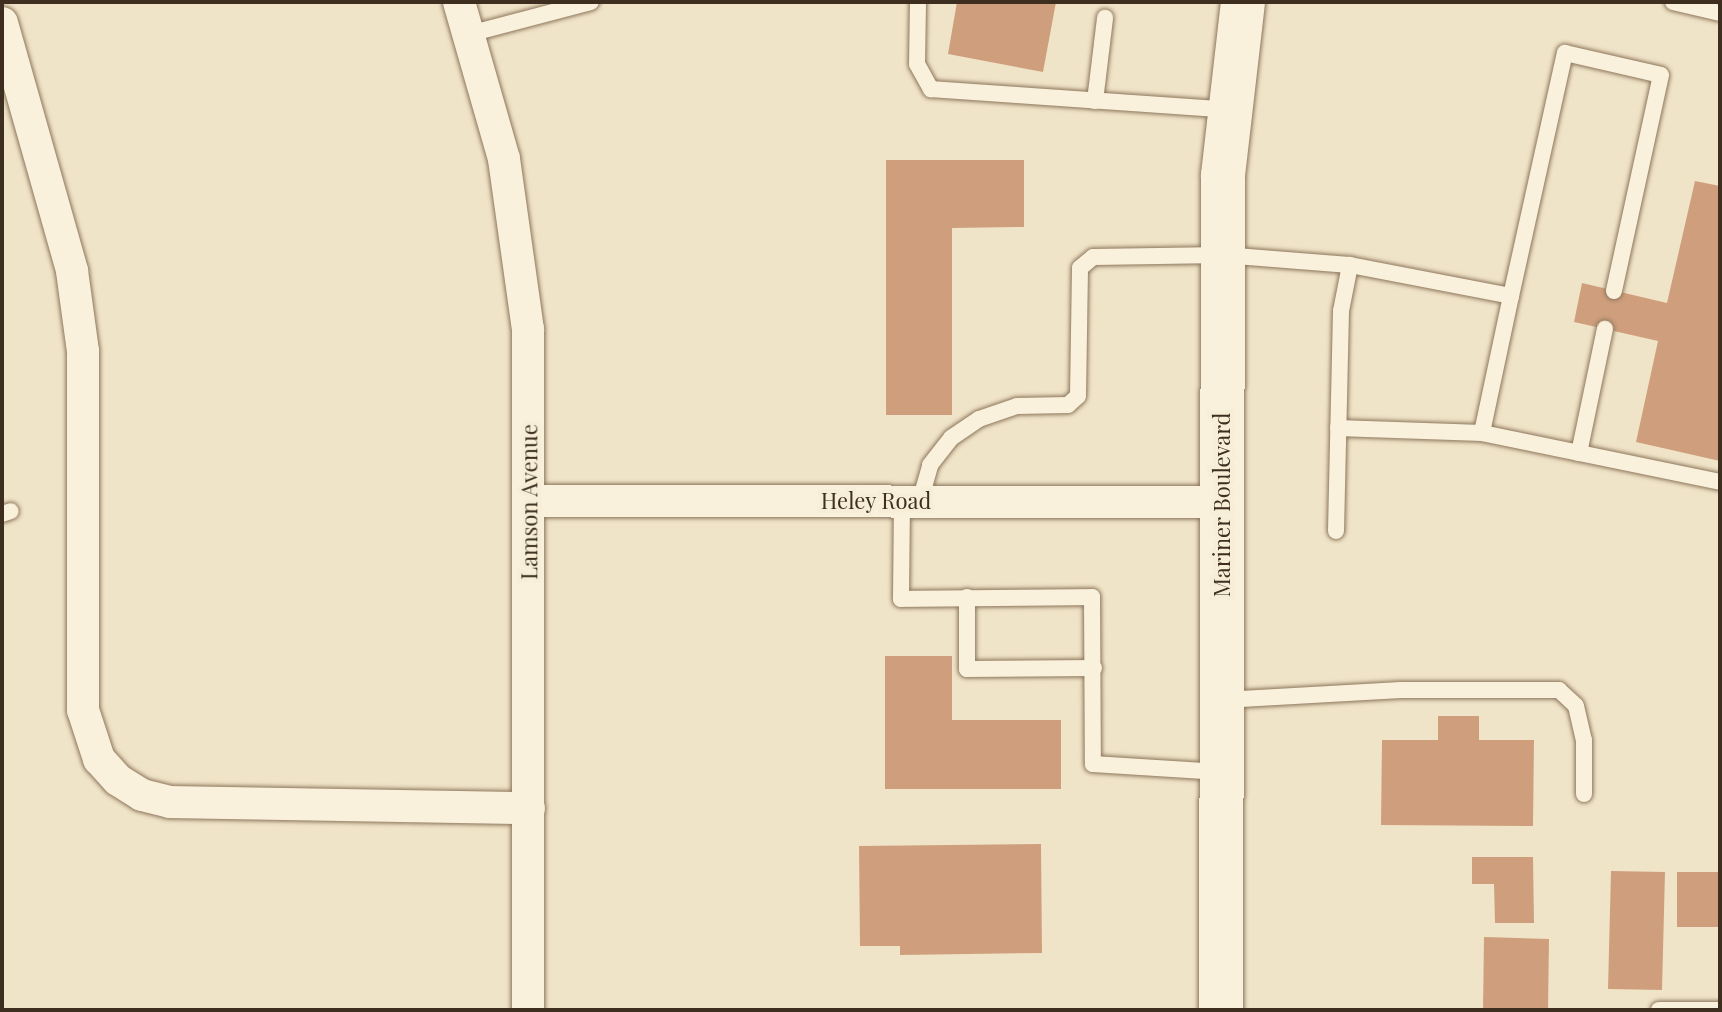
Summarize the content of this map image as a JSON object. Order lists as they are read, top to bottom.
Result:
{
  "streets": {
    "main road": ["Mariner Boulevard"],
    "street": ["Heley Road", "Lamson Avenue"]
  },
  "crossings": [
    ["Heley Road", "Lamson Avenue"],
    ["Heley Road", "Mariner Boulevard"]
  ]
}
